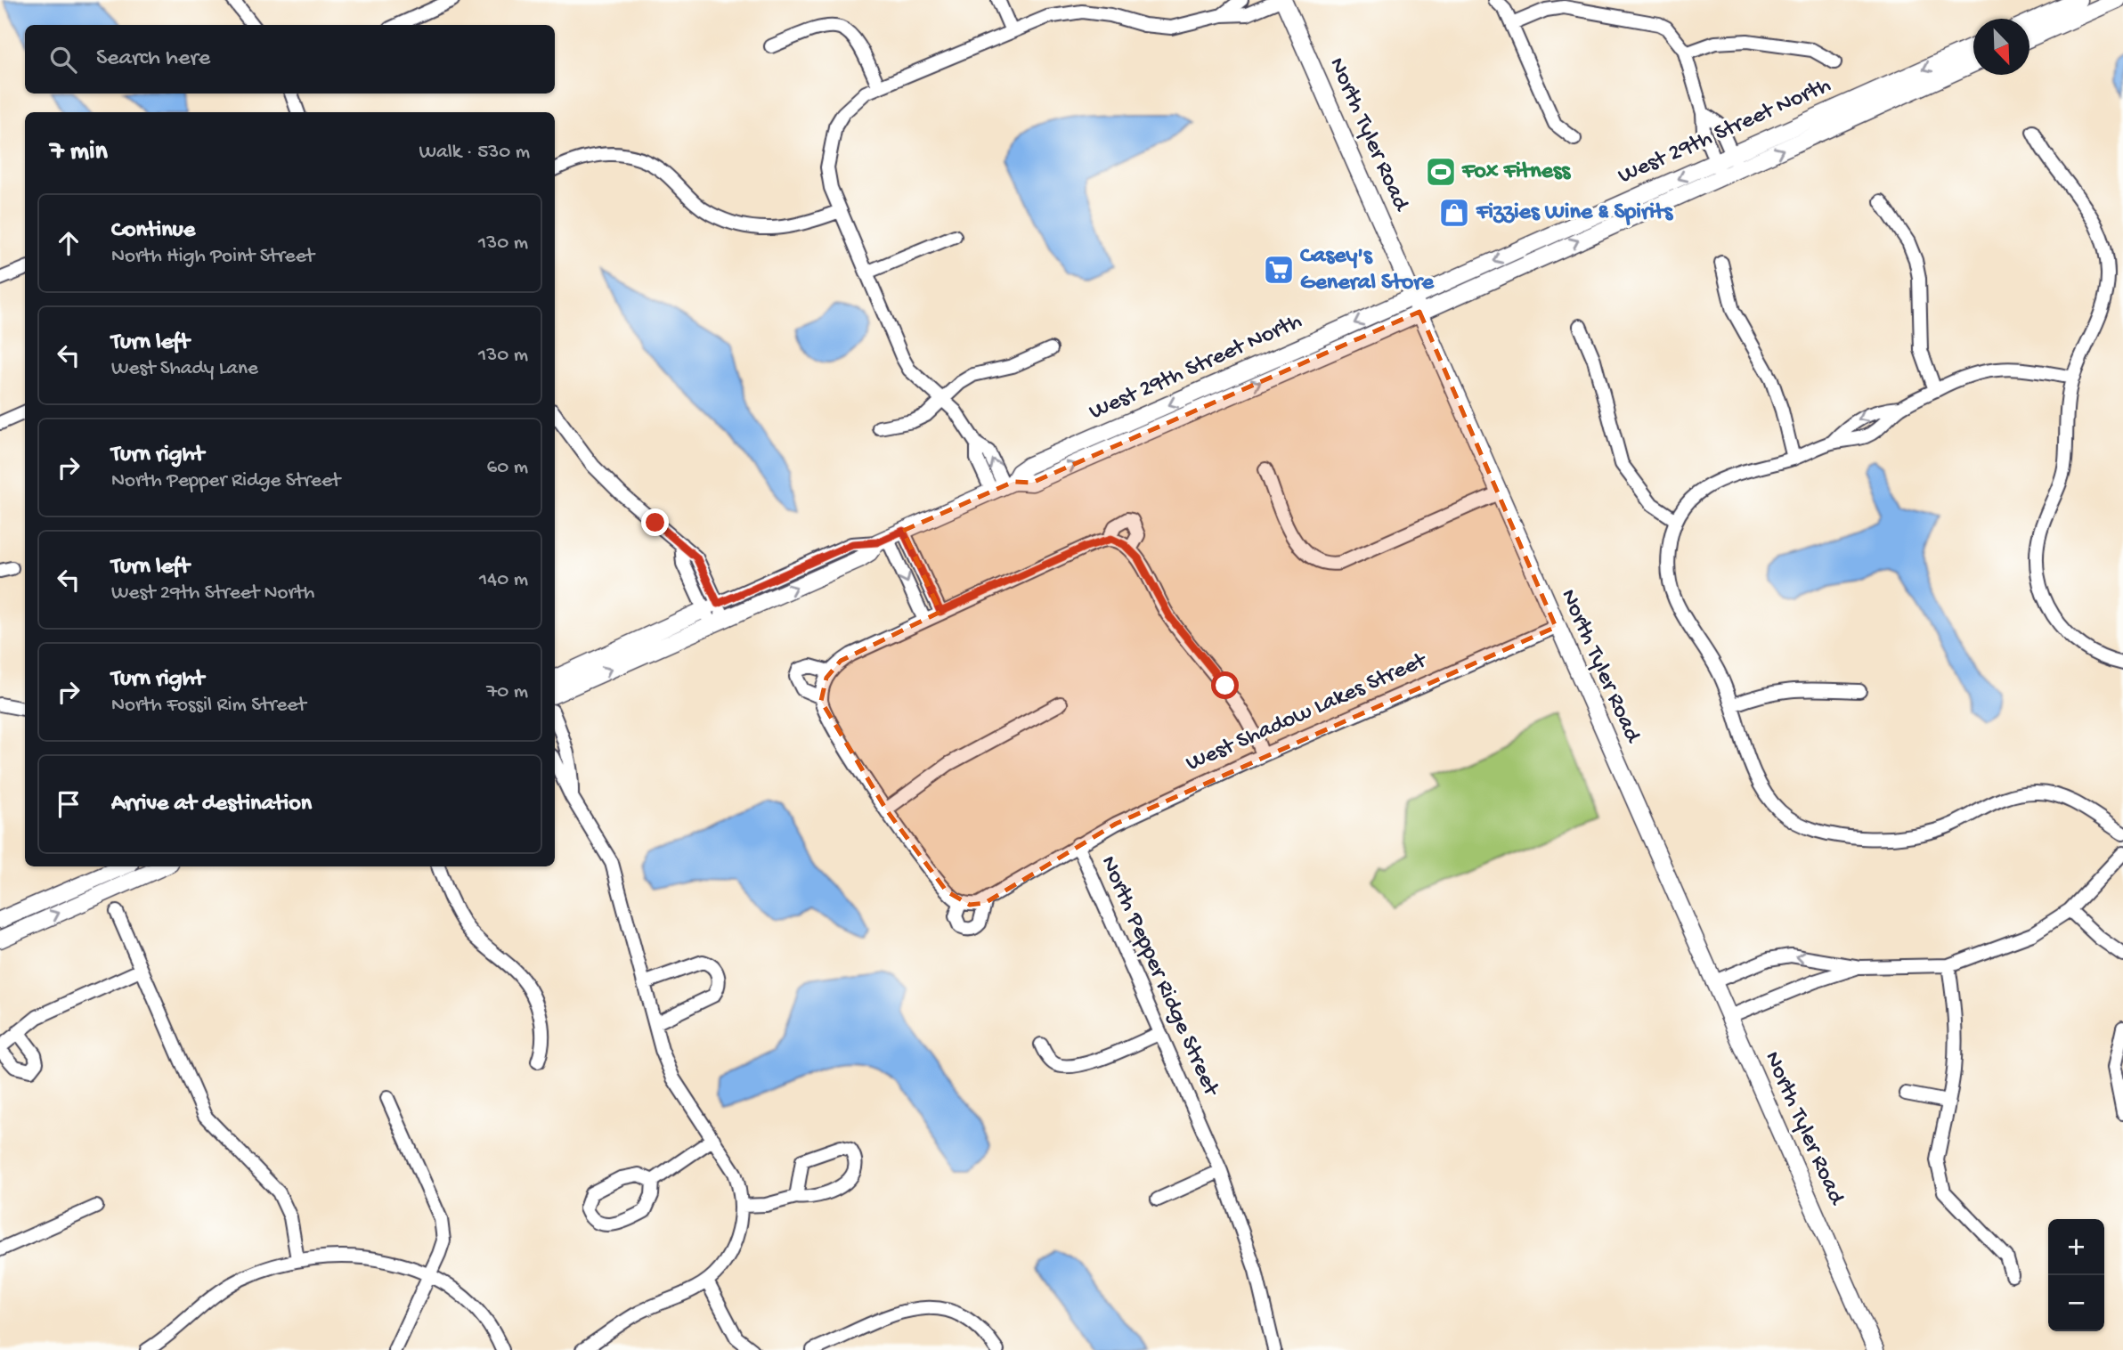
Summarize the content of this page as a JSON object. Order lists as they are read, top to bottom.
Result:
{
  "streets": {
    "main road": ["West 29th Street North", "North Tyler Road"],
    "street": ["West Shadow Lakes Street", "North Pepper Ridge Street"]
  },
  "crossings": [
    ["West 29th Street North", "North Tyler Road"],
    ["North Tyler Road", "West Shadow Lakes Street"],
    ["West Shadow Lakes Street", "North Pepper Ridge Street"]
  ],
  "places": {
    "sports": ["Fox Fitness"],
    "shop": ["Fizzies Wine & Spirits"],
    "supermarket": ["Casey's General Store"]
  },
  "north": "bottom right",
  "page": {
    "search": "Search here",
    "heading": ["7 min", "Walk · 530 m"],
    "list": [
      ["Continue", "North High Point Street", "130 m"],
      ["Turn left", "West Shady Lane", "130 m"],
      ["Turn right", "North Pepper Ridge Street", "60 m"],
      ["Turn left", "West 29th Street North", "140 m"],
      ["Turn right", "North Fossil Rim Street", "70 m"],
      "Arrive at destination"
    ],
    "map_buttons": ["+", "−"]
  }
}
